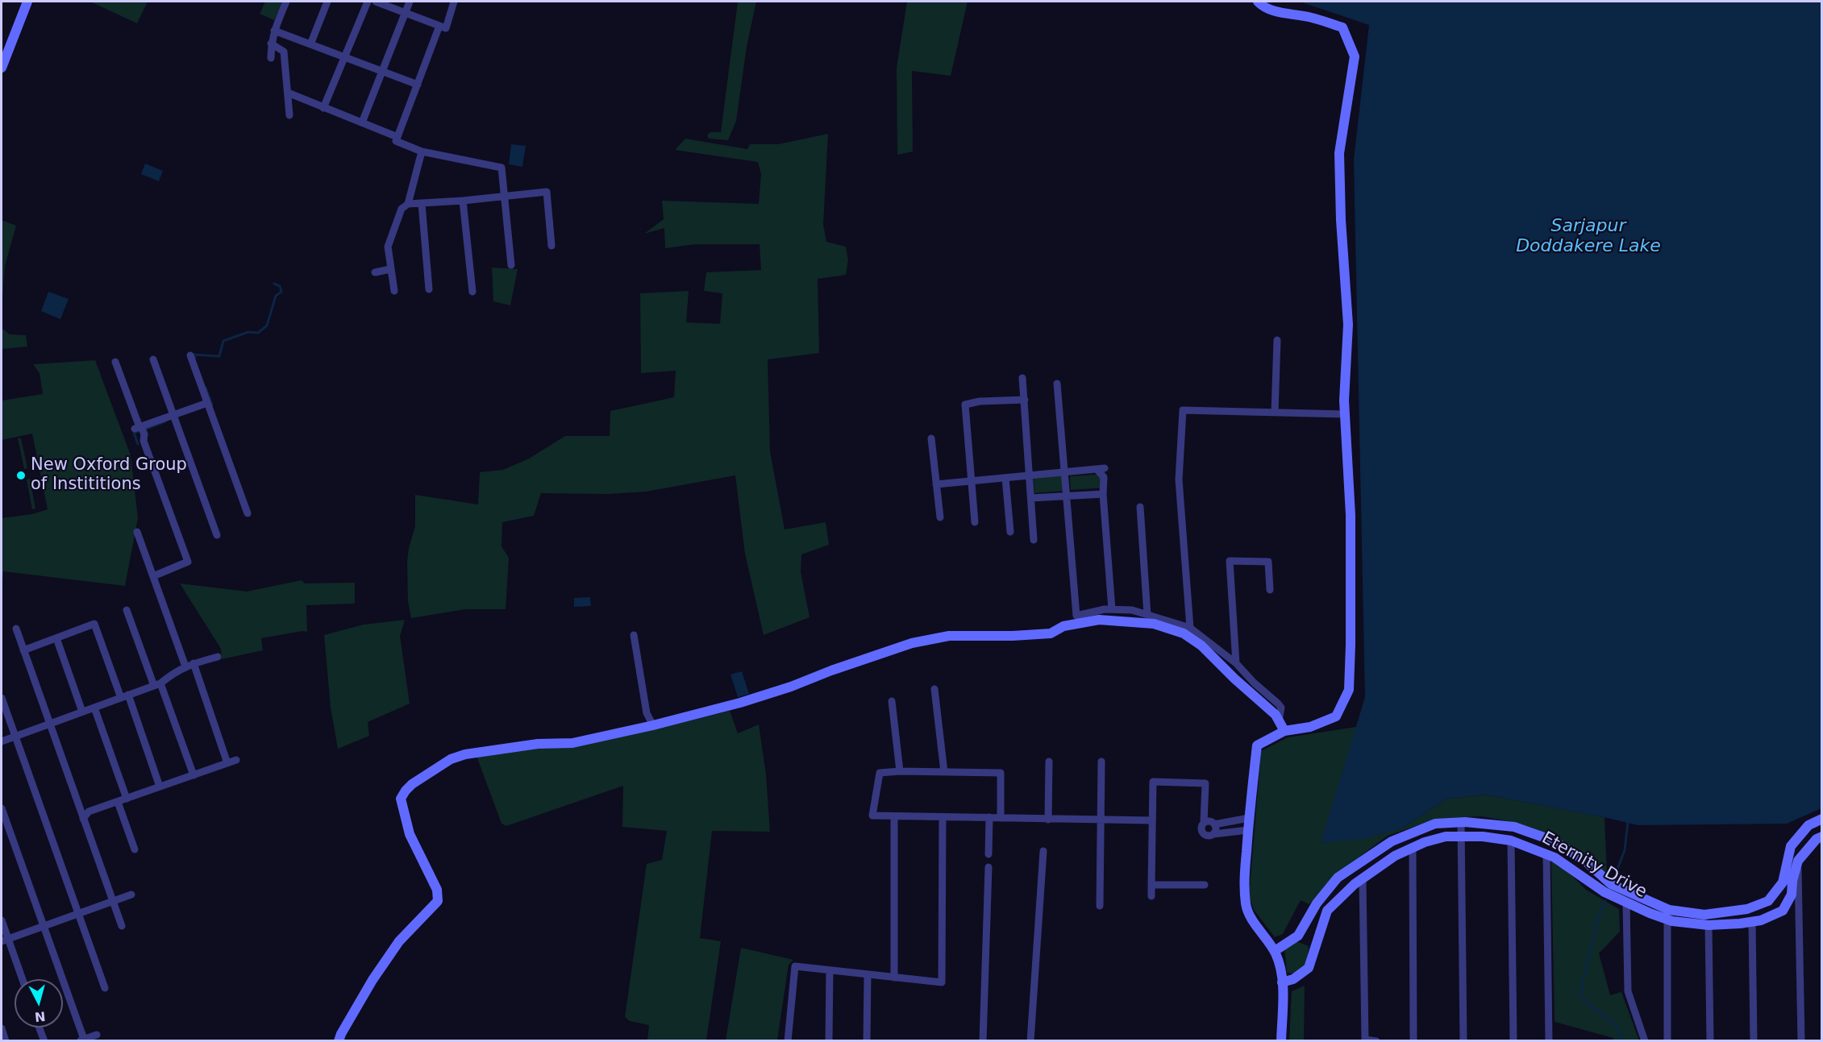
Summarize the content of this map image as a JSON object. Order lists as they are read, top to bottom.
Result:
{
  "streets": {
    "street": ["Eternity Drive"]
  },
  "water": ["Sarjapur Doddakere Lake"],
  "places": ["New Oxford Group of Instititions"],
  "north": "bottom"
}
